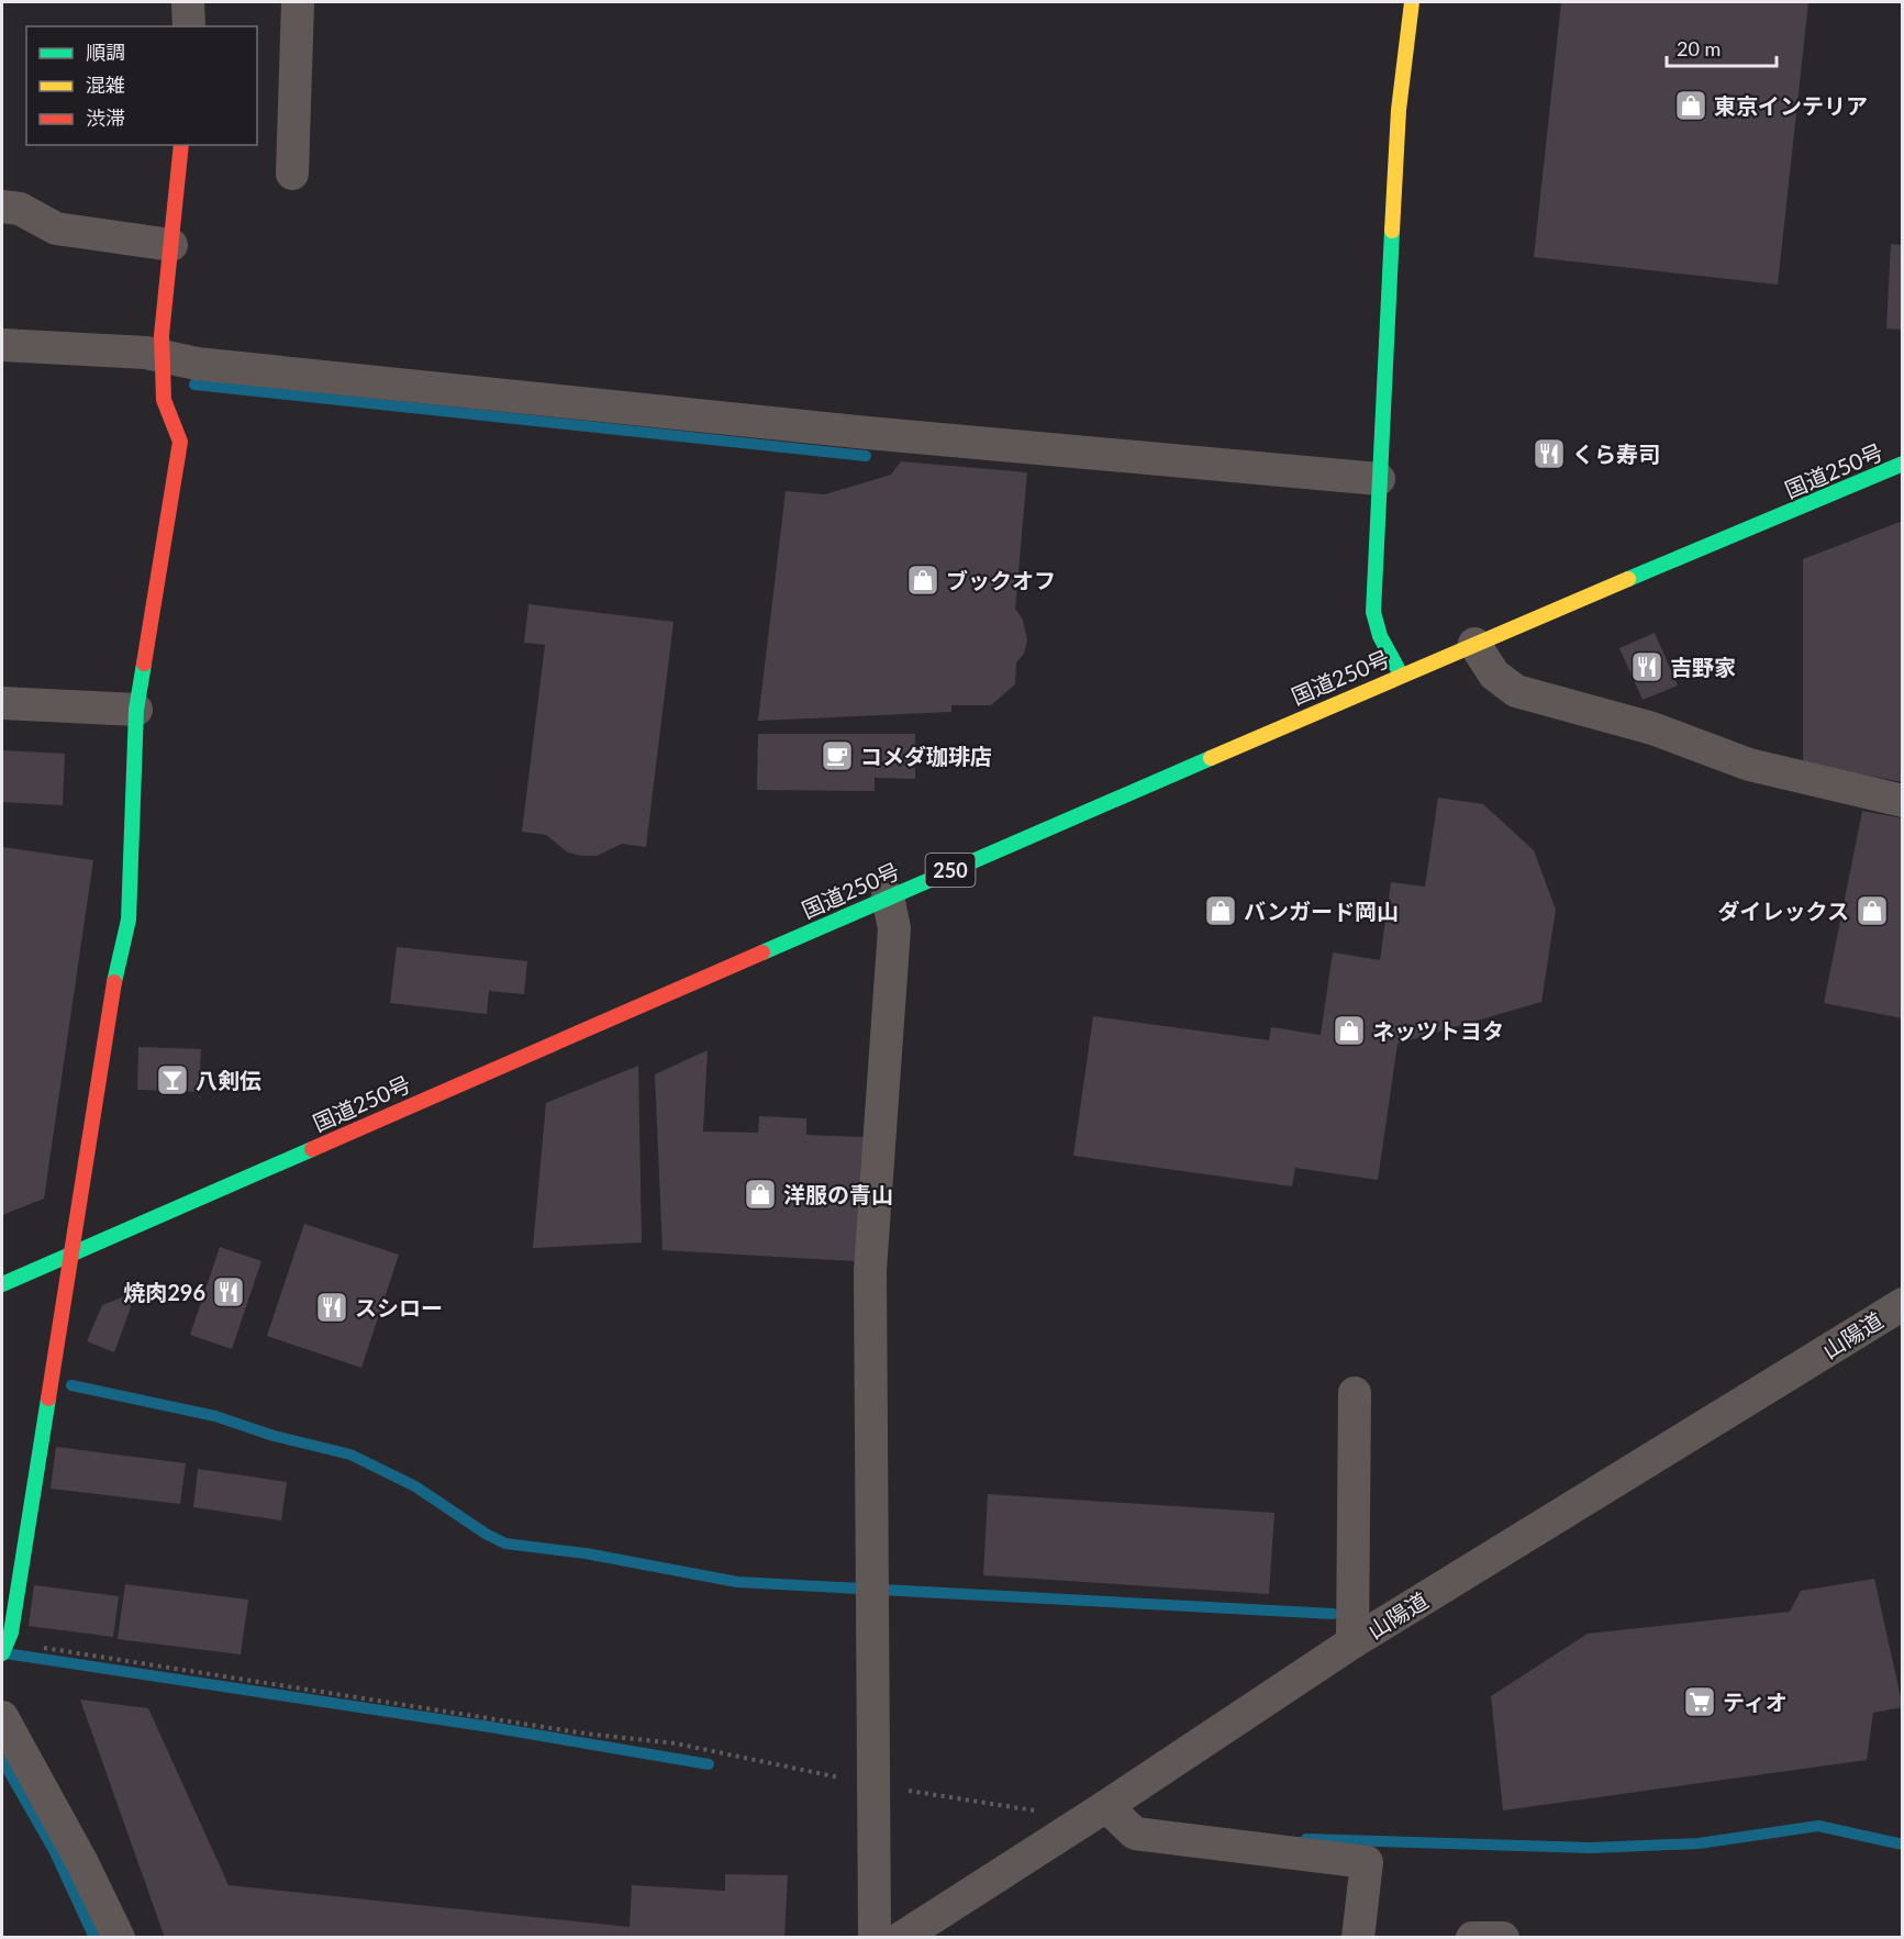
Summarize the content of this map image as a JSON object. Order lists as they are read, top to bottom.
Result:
{
  "streets": {
    "main road": ["国道250号", "250"],
    "street": ["山陽道"]
  },
  "places": {
    "shop": [
      "東京インテリア",
      "ブックオフ",
      "バンガード岡山",
      "ダイレックス",
      "ネッツトヨタ",
      "洋服の青山"
    ],
    "restaurant": [
      "くら寿司",
      "吉野家",
      "焼肉296",
      "スシロー"
    ],
    "cafe": ["コメダ珈琲店"],
    "bar": ["八剣伝"],
    "supermarket": ["ティオ"]
  },
  "legend": ["順調", "混雑", "渋滞"],
  "scale_bar": "20 m"
}
